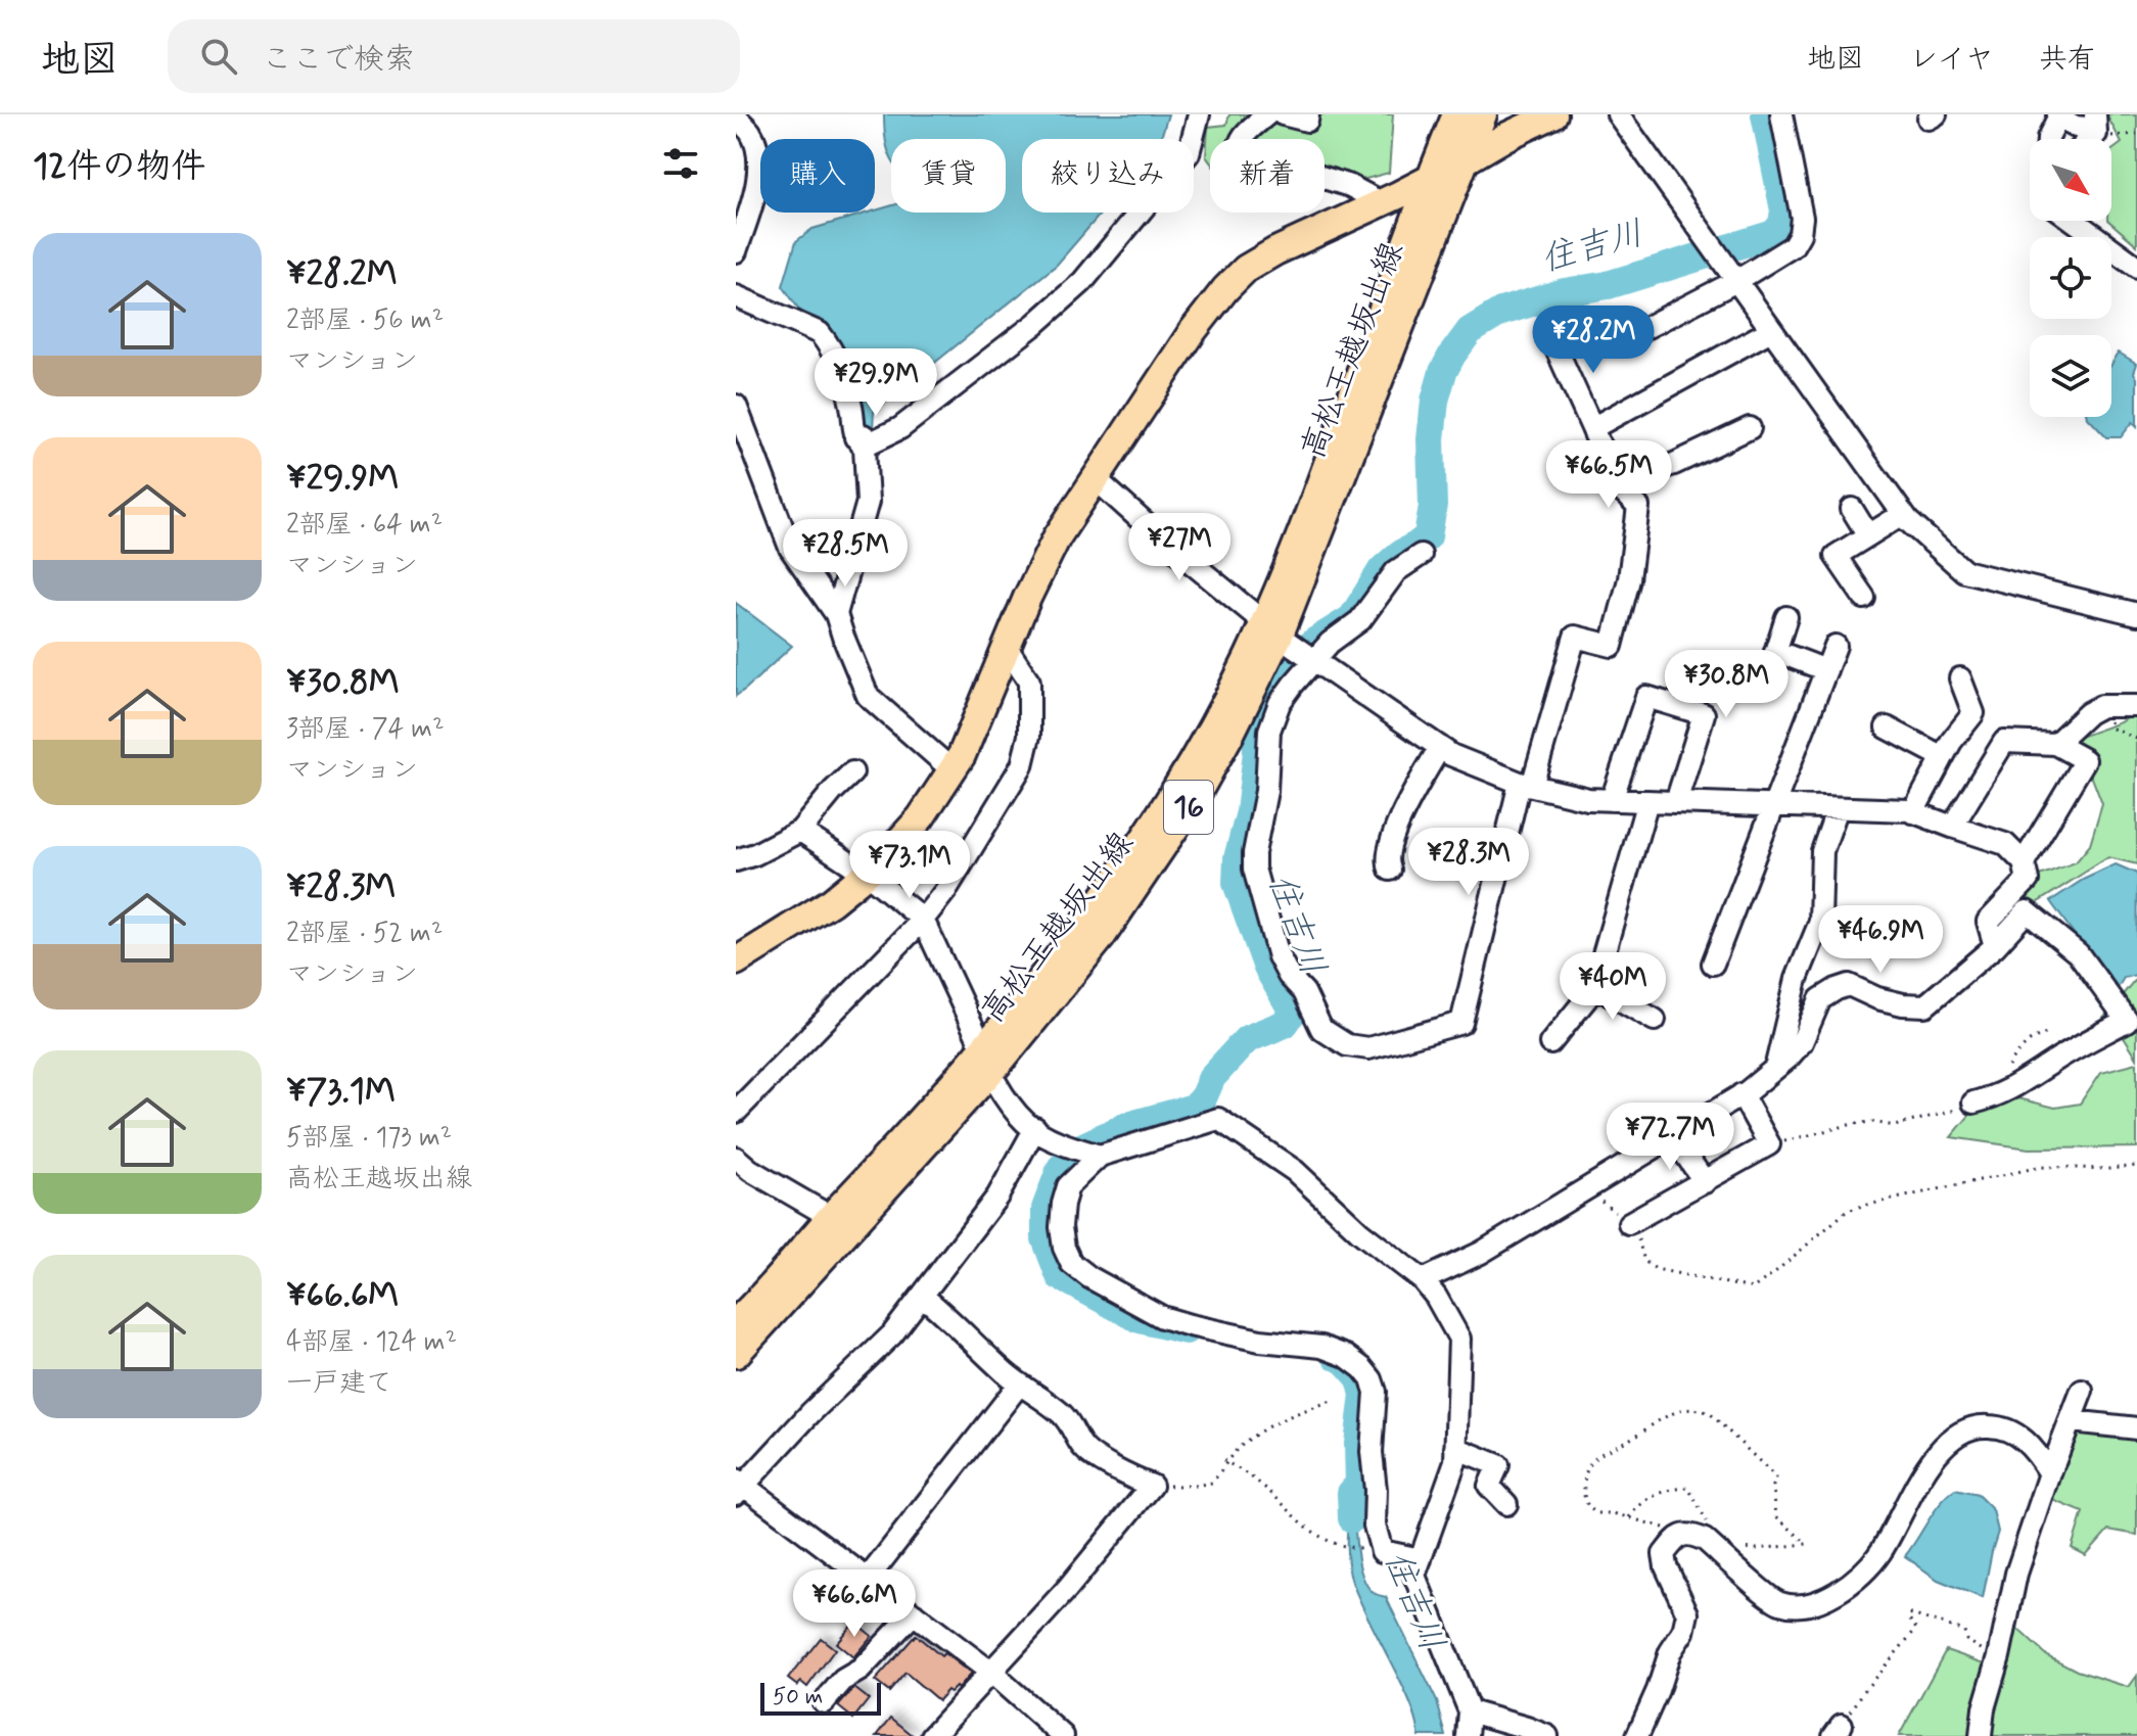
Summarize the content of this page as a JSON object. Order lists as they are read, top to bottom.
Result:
{
  "streets": {
    "main road": ["高松王越坂出線", "16"]
  },
  "water": ["住吉川"],
  "scale_bar": "50 m",
  "north": "bottom right",
  "page": {
    "header": "地図",
    "search": "ここで検索",
    "nav": ["地図", "レイヤ", "共有"],
    "heading": "12件の物件",
    "chip": [
      "購入",
      "賃貸",
      "絞り込み",
      "新着"
    ],
    "list": [
      {
        "name": "¥28.2M",
        "note": "2部屋 · 56 m² · マンション"
      },
      {
        "name": "¥29.9M",
        "note": "2部屋 · 64 m² · マンション"
      },
      {
        "name": "¥30.8M",
        "note": "3部屋 · 74 m² · マンション"
      },
      {
        "name": "¥28.3M",
        "note": "2部屋 · 52 m² · マンション"
      },
      {
        "name": "¥73.1M",
        "note": "5部屋 · 173 m² · 高松王越坂出線"
      },
      {
        "name": "¥66.6M",
        "note": "4部屋 · 124 m² · 一戸建て"
      }
    ],
    "price": [
      "¥28.2M",
      "¥29.9M",
      "¥66.5M",
      "¥27M",
      "¥28.5M",
      "¥30.8M",
      "¥28.3M",
      "¥73.1M",
      "¥46.9M",
      "¥40M",
      "¥72.7M",
      "¥66.6M"
    ],
    "scale": "50 m"
  }
}
